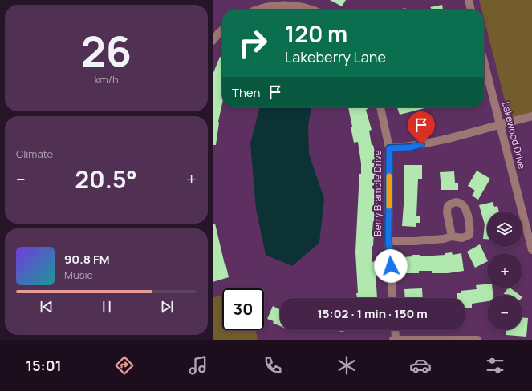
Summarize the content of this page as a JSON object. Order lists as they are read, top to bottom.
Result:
{
  "streets": {
    "street": ["Lakewood Drive", "Berry Bramble Drive"]
  },
  "page": {
    "tile": [
      ["26", "km/h"],
      "Climate"
    ],
    "turn": ["120 m", "Lakeberry Lane"],
    "then": "Then",
    "heat": ["−", "20.5°", "+"],
    "map_buttons": ["+", "−"],
    "song": ["90.8 FM", "Music"],
    "limit": "30",
    "trip": "15:02 · 1 min · 150 m",
    "tabs": "15:01"
  }
}
